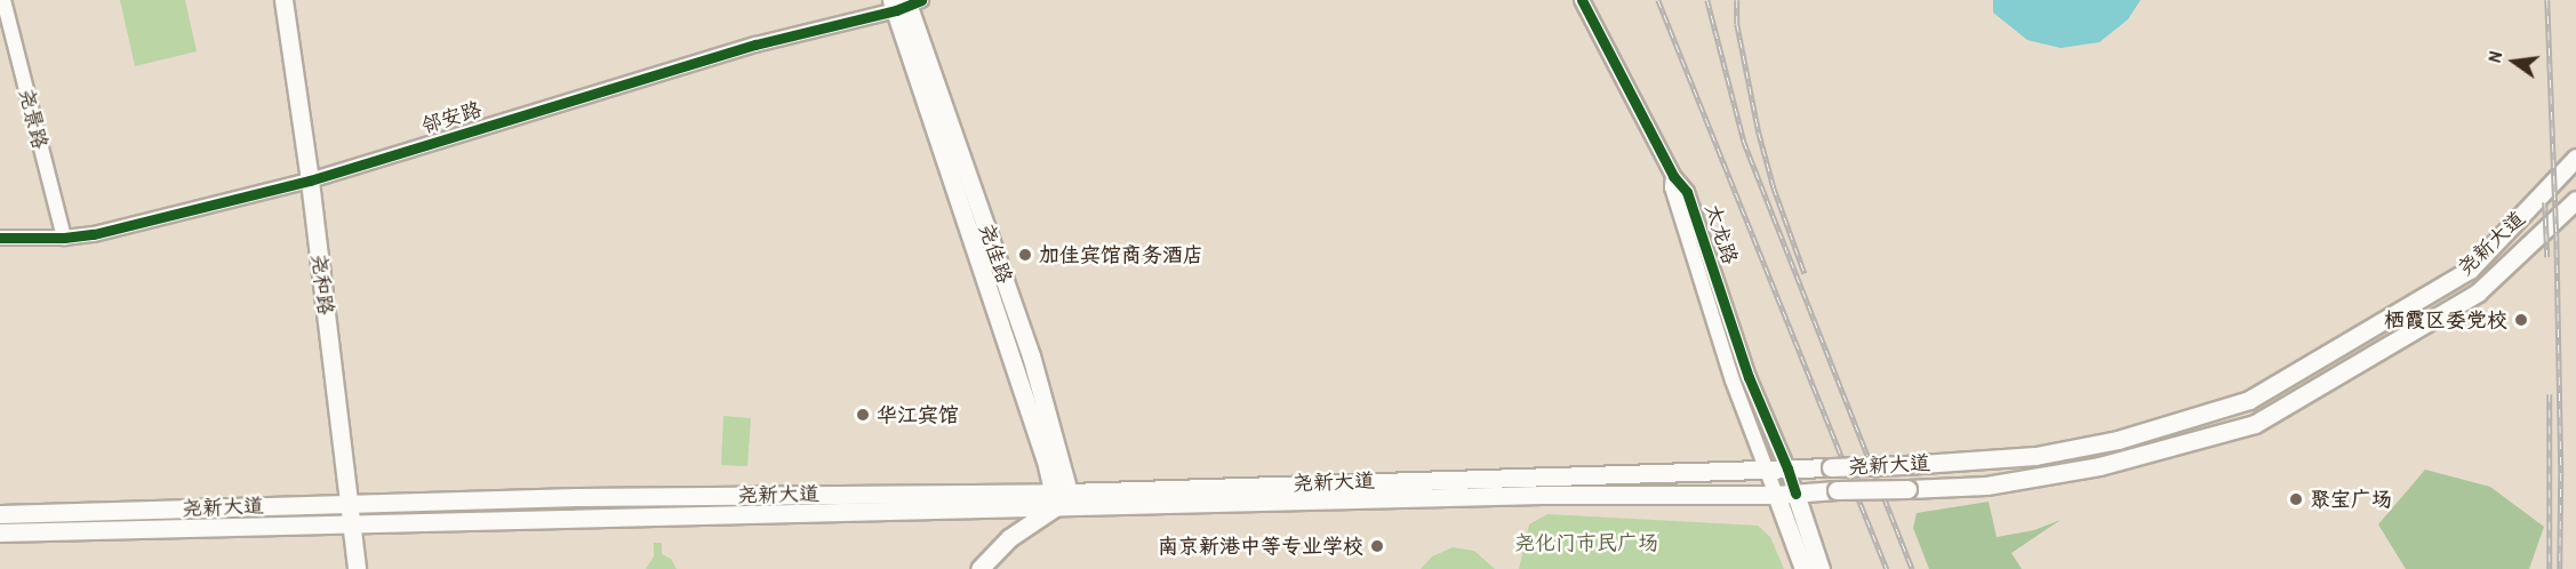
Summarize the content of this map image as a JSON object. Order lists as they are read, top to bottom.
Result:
{
  "streets": {
    "main road": [
      "太龙路",
      "尧新大道",
      "尧佳路",
      "尧和路"
    ],
    "street": ["邻安路", "尧景路"]
  },
  "crossings": [
    ["邻安路", "尧景路"],
    ["邻安路", "尧佳路"],
    ["邻安路", "尧和路"],
    ["太龙路", "尧新大道"],
    ["尧新大道", "尧佳路"],
    ["尧新大道", "尧和路"]
  ],
  "parks": ["尧化门市民广场"],
  "places": [
    "加佳宾馆商务酒店",
    "栖霞区委党校",
    "华江宾馆",
    "聚宝广场",
    "南京新港中等专业学校"
  ],
  "north": "left"
}
